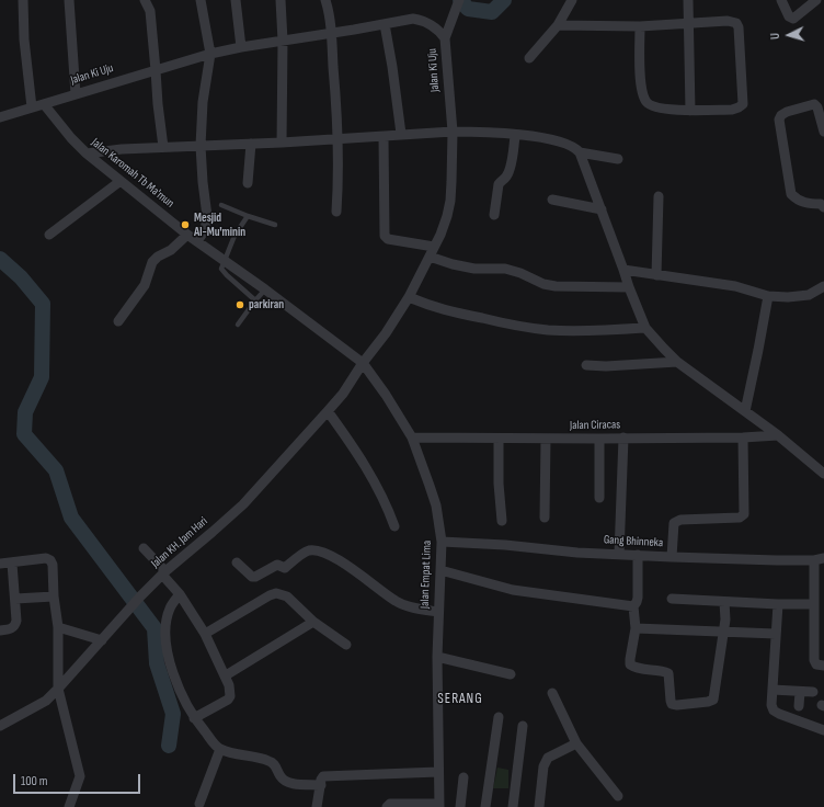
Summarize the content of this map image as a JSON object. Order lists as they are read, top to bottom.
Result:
{
  "streets": {
    "street": [
      "Jalan Ki Uju",
      "Jalan Karomah Tb Ma'mun",
      "Jalan Ciracas",
      "Gang Bhinneka",
      "Jalan KH. Jam Hari",
      "Jalan Empat Lima"
    ]
  },
  "crossings": [
    ["Jalan Ki Uju", "Jalan Karomah Tb Ma'mun"],
    ["Jalan Ki Uju", "Jalan KH. Jam Hari"],
    ["Jalan Ki Uju", "Jalan Empat Lima"],
    ["Jalan Karomah Tb Ma'mun", "Jalan KH. Jam Hari"],
    ["Jalan Karomah Tb Ma'mun", "Jalan Empat Lima"],
    ["Jalan Ciracas", "Jalan Empat Lima"],
    ["Gang Bhinneka", "Jalan Empat Lima"],
    ["Jalan KH. Jam Hari", "Jalan Empat Lima"]
  ],
  "districts": ["SERANG"],
  "places": ["Mesjid Al-Mu'minin", "parkiran"],
  "scale_bar": "100 m",
  "north": "left"
}
